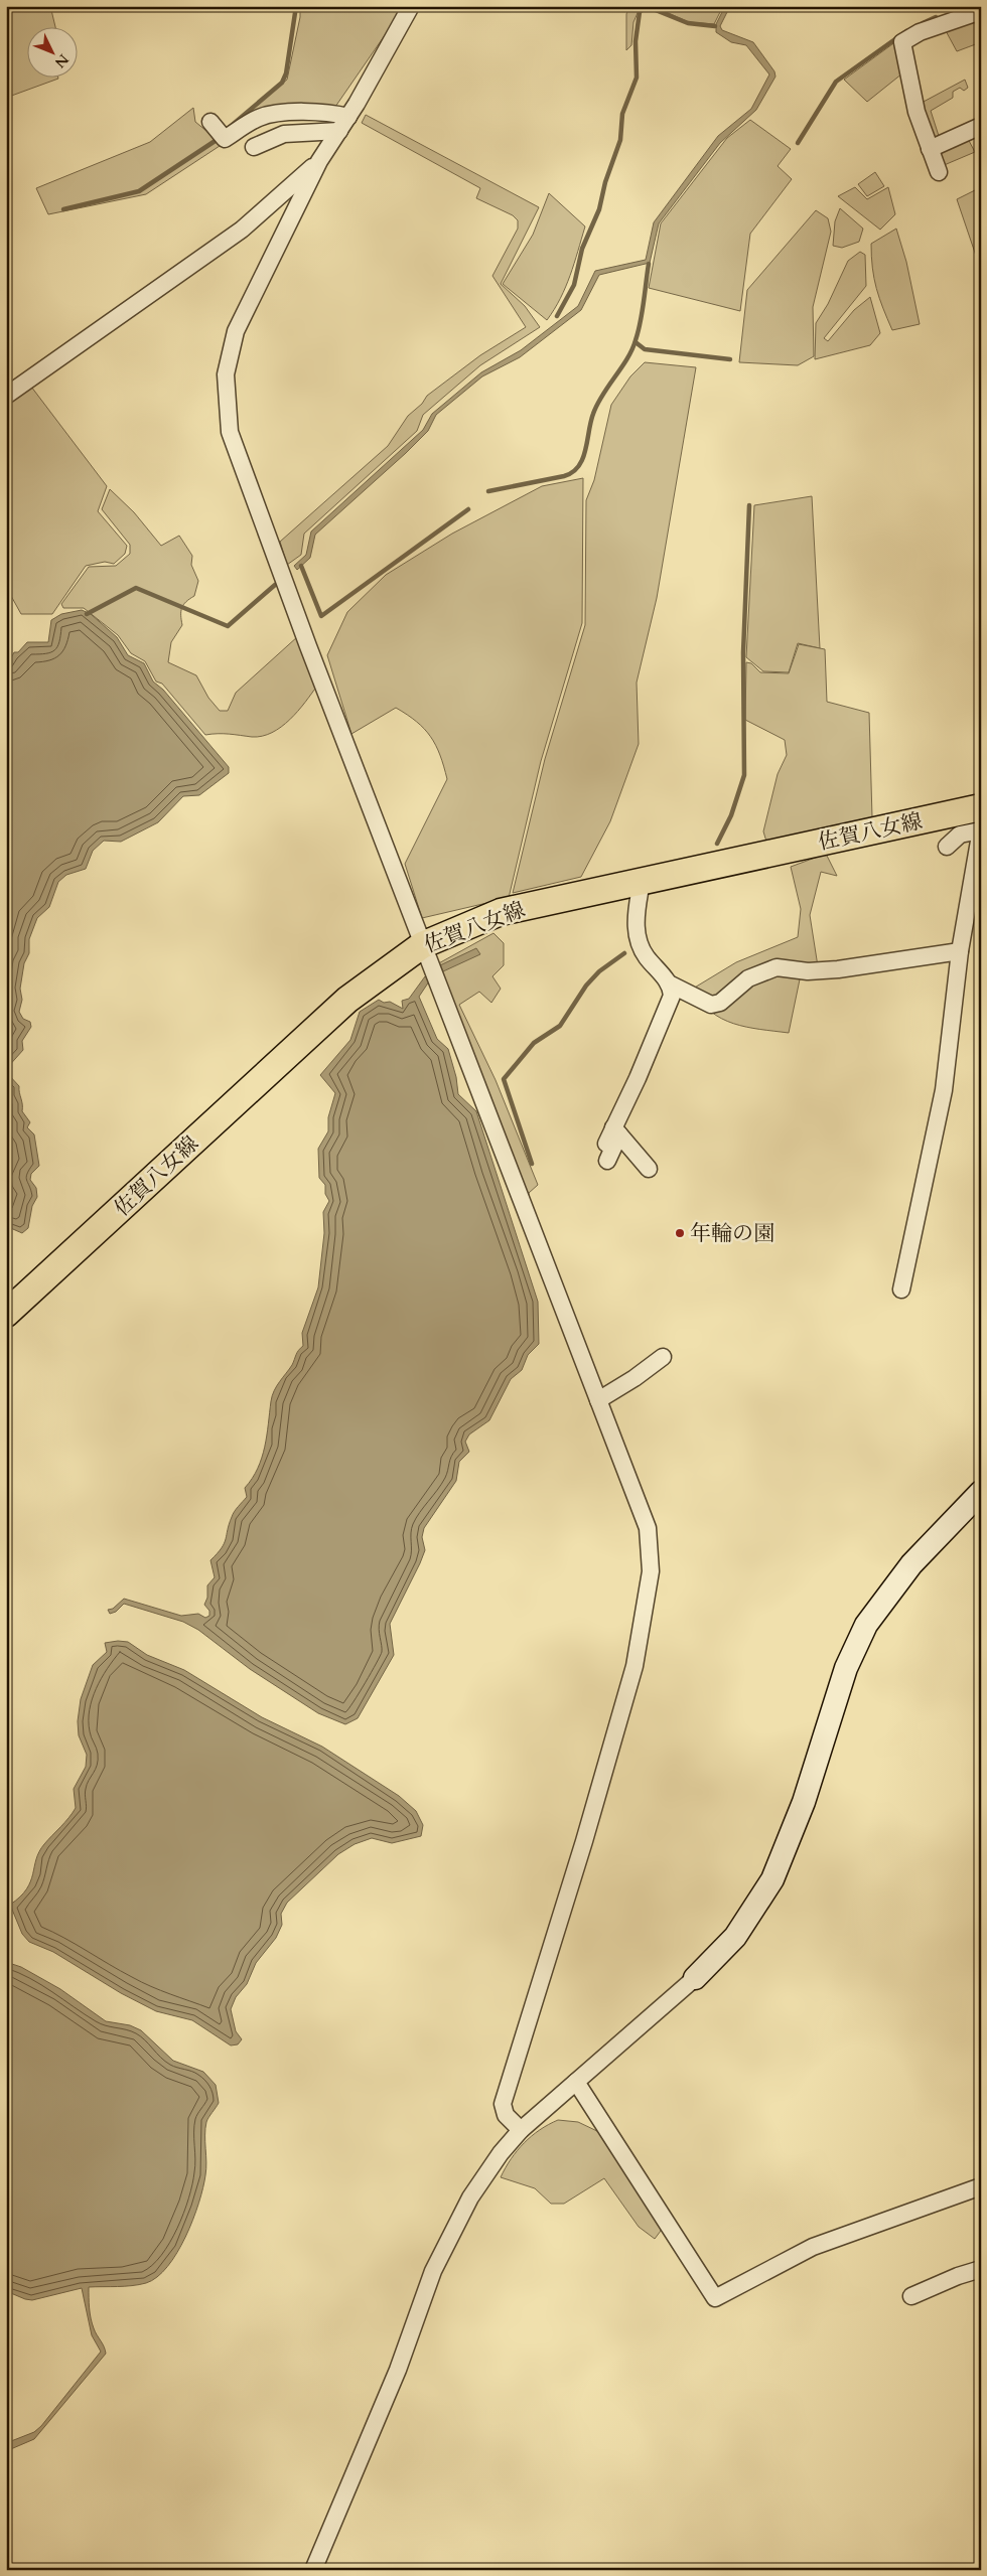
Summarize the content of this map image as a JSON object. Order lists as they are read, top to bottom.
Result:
{
  "streets": {
    "main road": ["佐賀八女線"]
  },
  "places": ["年輪の園"],
  "north": "bottom right"
}
